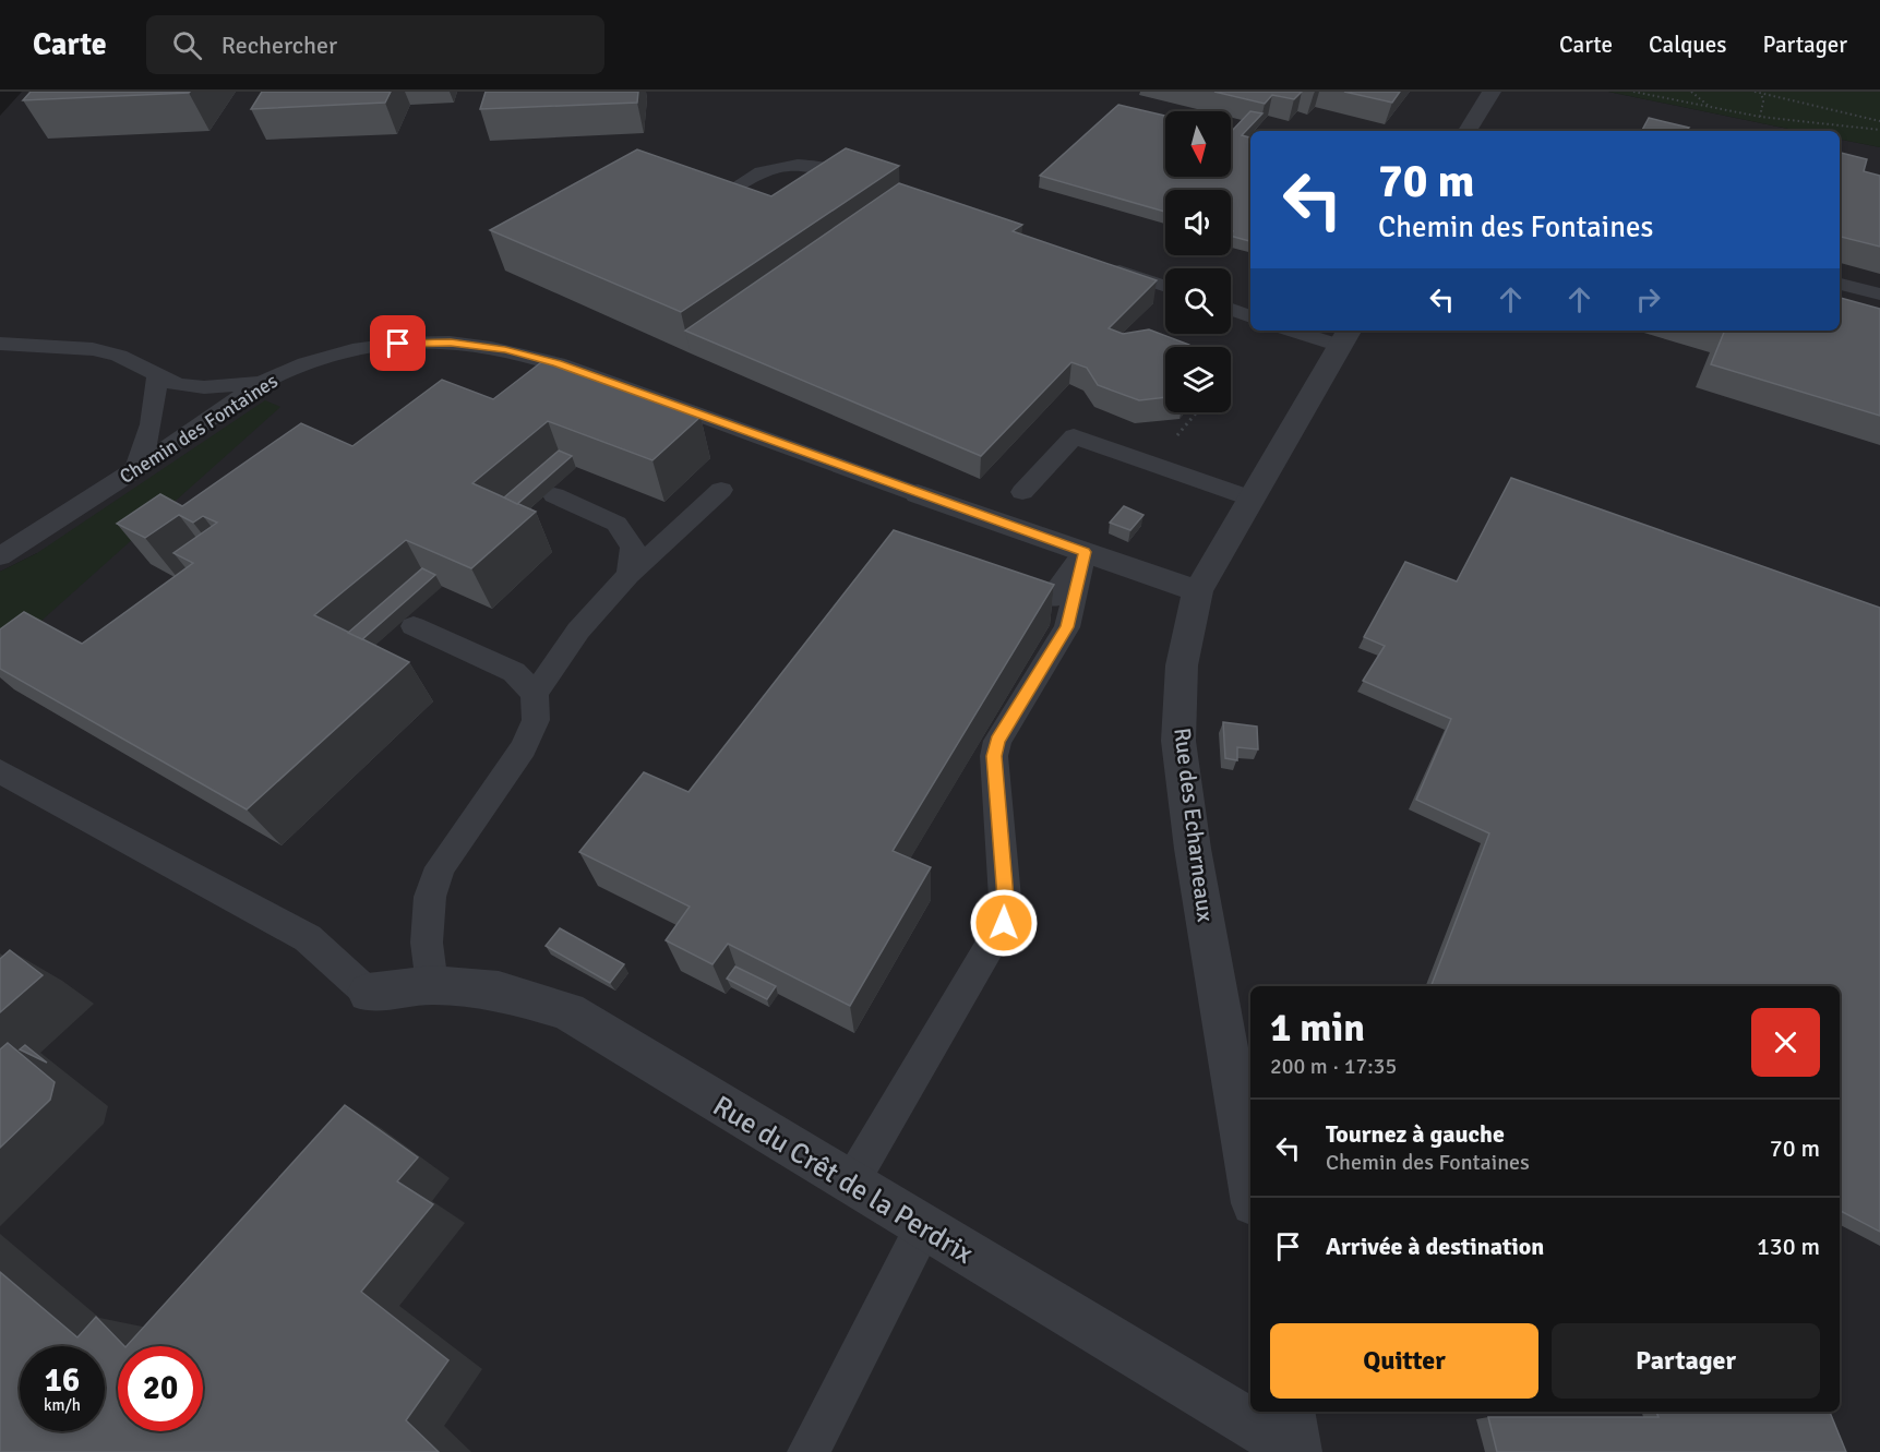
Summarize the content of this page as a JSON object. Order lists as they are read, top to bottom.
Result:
{
  "streets": {
    "street": ["Chemin des Fontaines", "Rue des Echarneaux", "Rue du Crêt de la Perdrix"]
  },
  "crossings": [
    ["Chemin des Fontaines", "Rue des Echarneaux"]
  ],
  "north": "bottom",
  "page": {
    "header": "Carte",
    "search": "Rechercher",
    "nav": ["Carte", "Calques", "Partager"],
    "turn": ["70 m", "Chemin des Fontaines"],
    "heading": ["1 min", "200 m · 17:35"],
    "list": [
      {
        "name": "Tournez à gauche",
        "note": "Chemin des Fontaines",
        "value": "70 m"
      },
      {
        "name": "Arrivée à destination",
        "value": "130 m"
      }
    ],
    "buttons": ["Quitter", "Partager"],
    "speed": "16 km/h",
    "limit": "20"
  }
}
